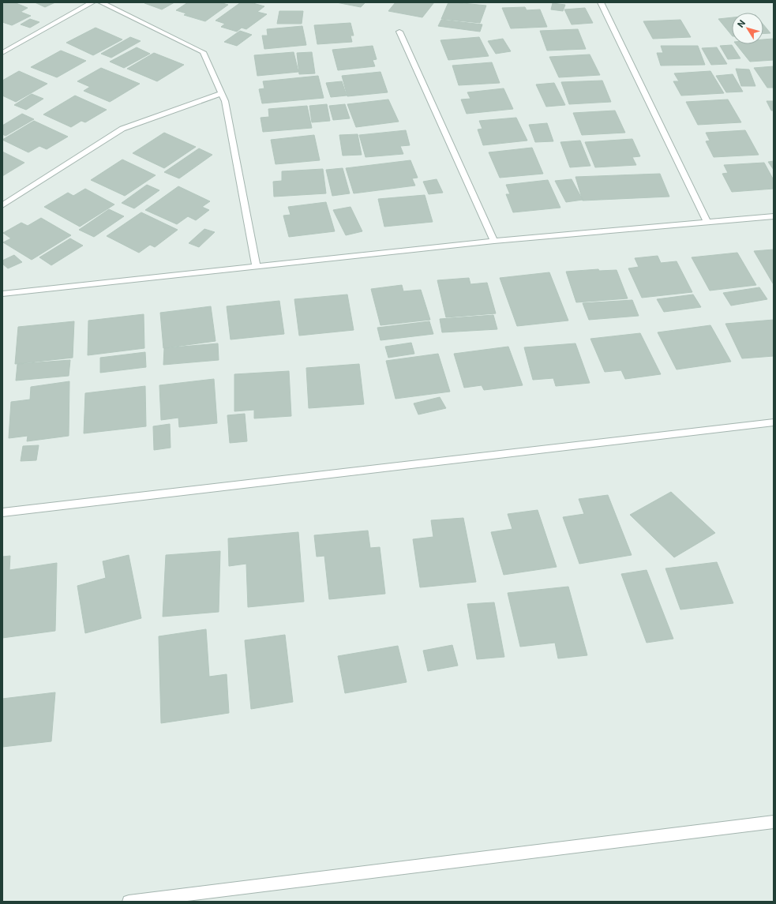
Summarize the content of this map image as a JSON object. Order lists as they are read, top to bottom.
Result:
{
  "north": "top left"
}
